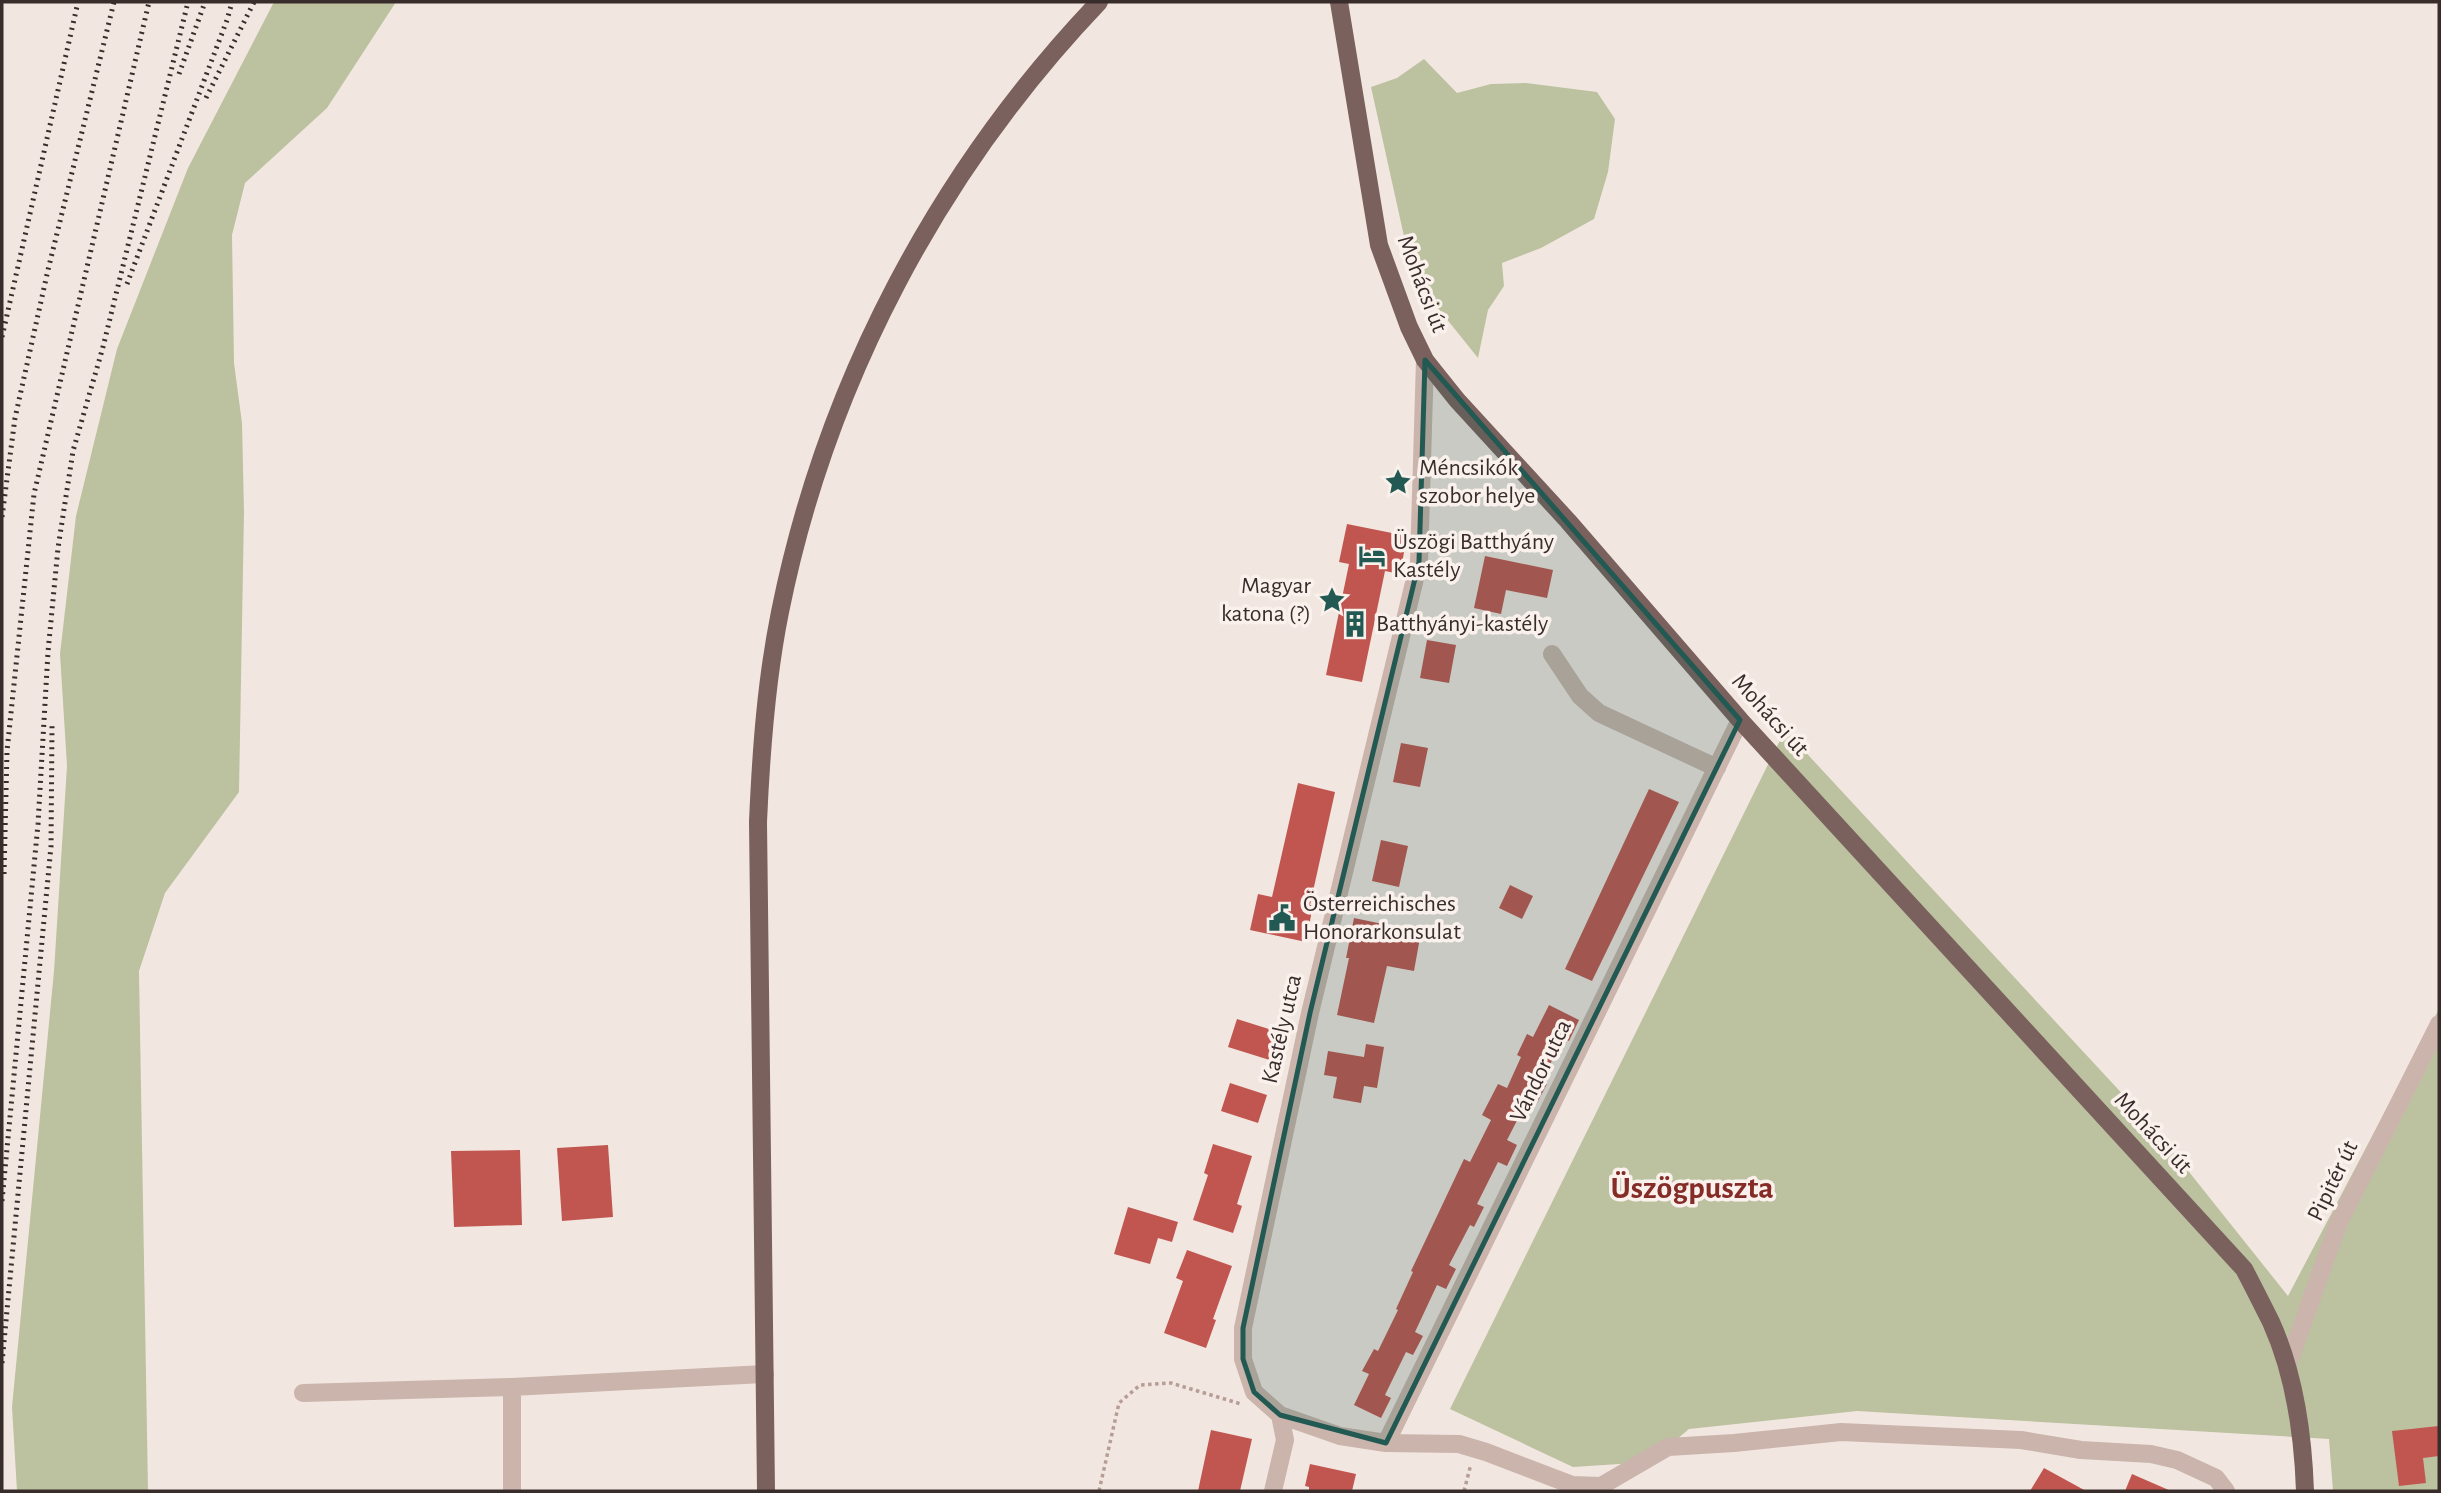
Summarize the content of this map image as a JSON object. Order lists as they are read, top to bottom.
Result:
{
  "streets": {
    "main road": ["Mohácsi út"],
    "street": ["Kastély utca", "Vándor utca", "Pipitér út"]
  },
  "crossings": [
    ["Mohácsi út", "Kastély utca"],
    ["Mohácsi út", "Vándor utca"],
    ["Mohácsi út", "Pipitér út"]
  ],
  "districts": ["Üszögpuszta"],
  "places": {
    "place": ["Méncsikók szobor helye", "Magyar katona (?)"],
    "hotel": ["Üszögi Batthyány Kastély"],
    "building": ["Batthyányi-kastély"],
    "public building": ["Österreichisches Honorarkonsulat"]
  }
}
